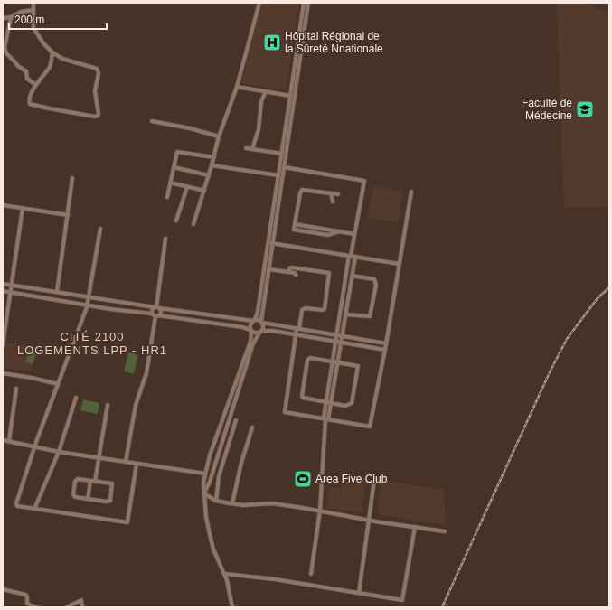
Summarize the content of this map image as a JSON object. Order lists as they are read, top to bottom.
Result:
{
  "districts": ["CITÉ 2100 LOGEMENTS LPP - HR1"],
  "places": {
    "hospital": ["Hôpital Régional de la Sûreté Nnationale"],
    "school or university": ["Faculté de Médecine"],
    "sports": ["Area Five Club"]
  },
  "scale_bar": "200 m"
}
